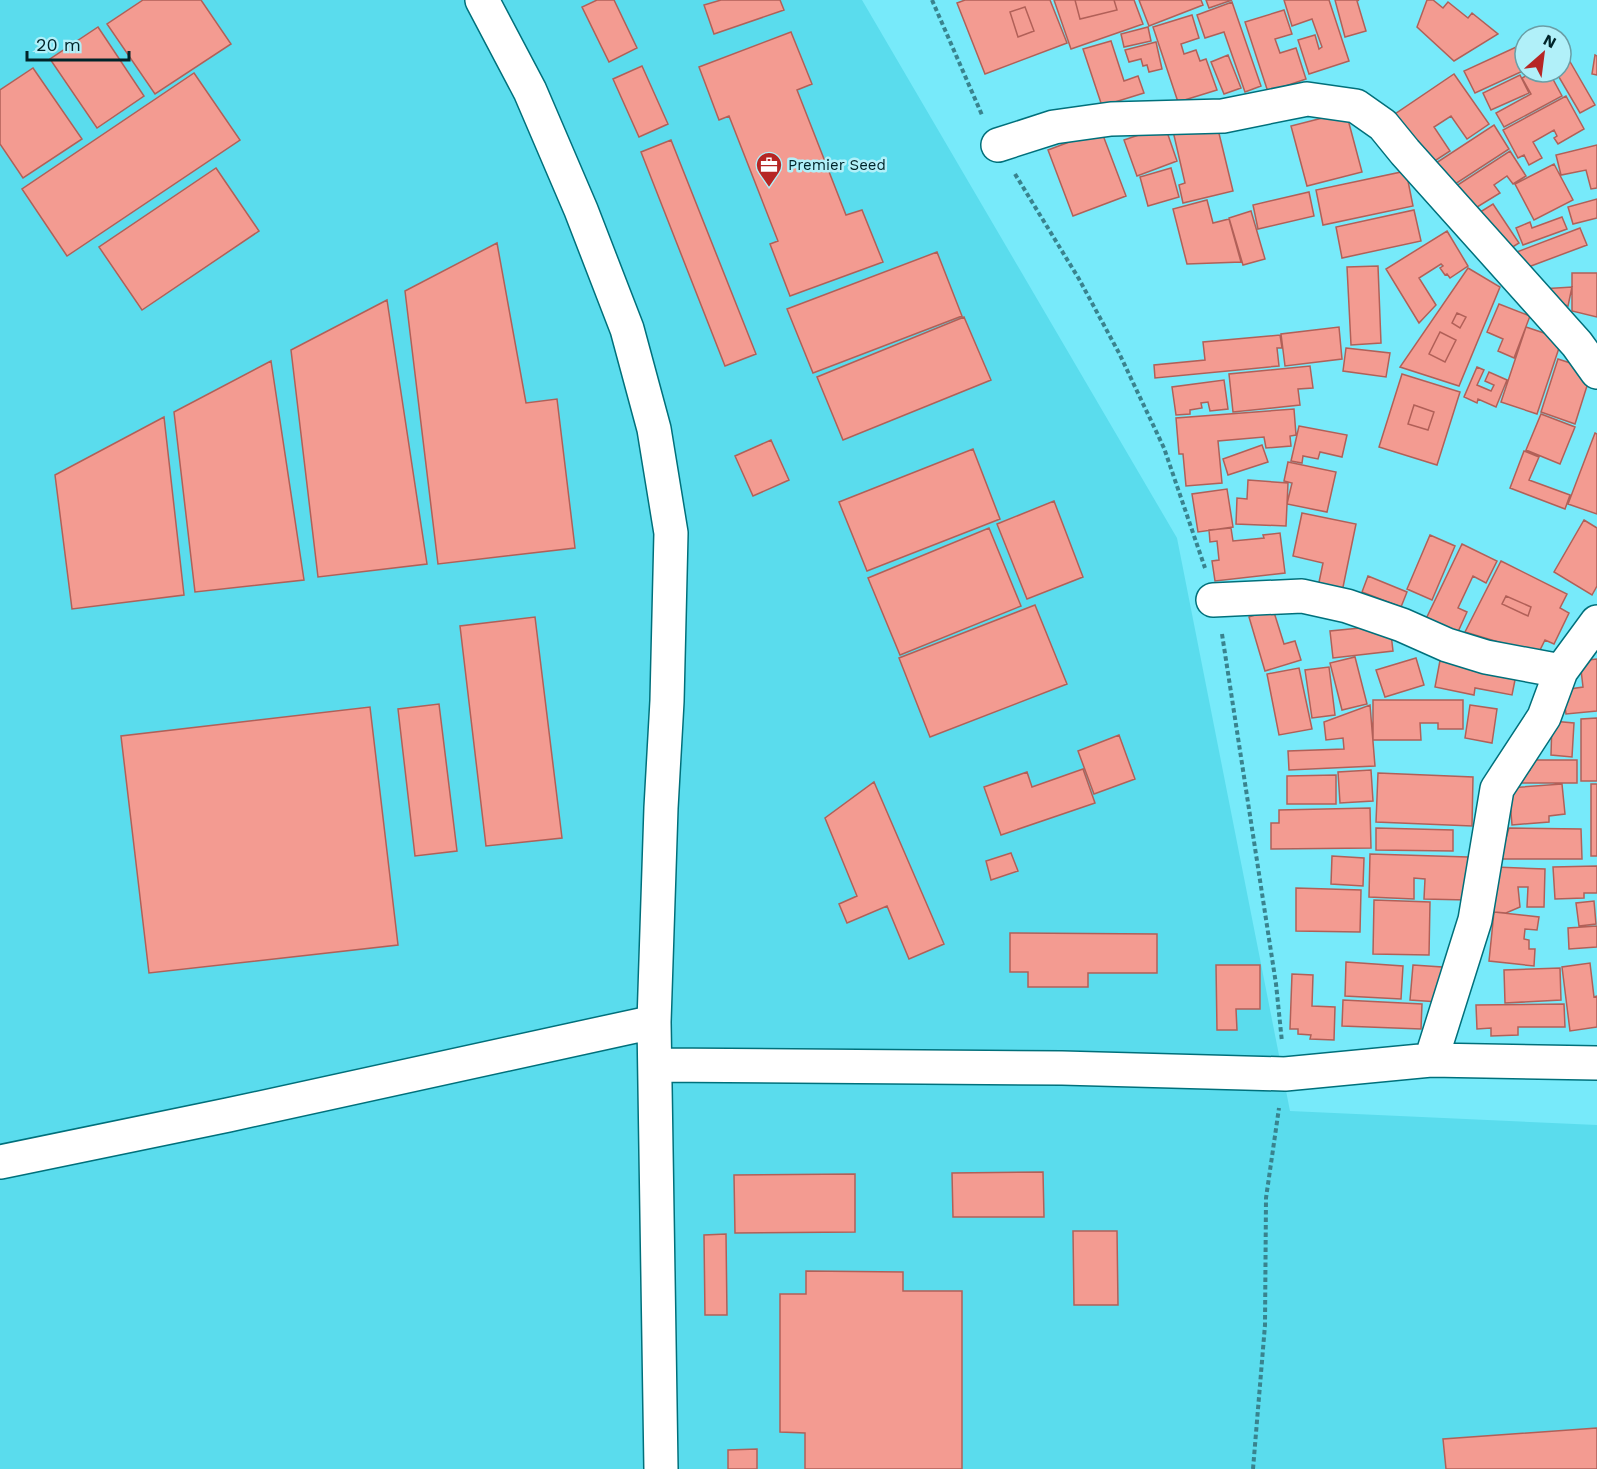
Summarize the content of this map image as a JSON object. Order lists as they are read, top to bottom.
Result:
{
  "places": {
    "office": ["Premier Seed"]
  },
  "scale_bar": "20 m",
  "north": "top right"
}
